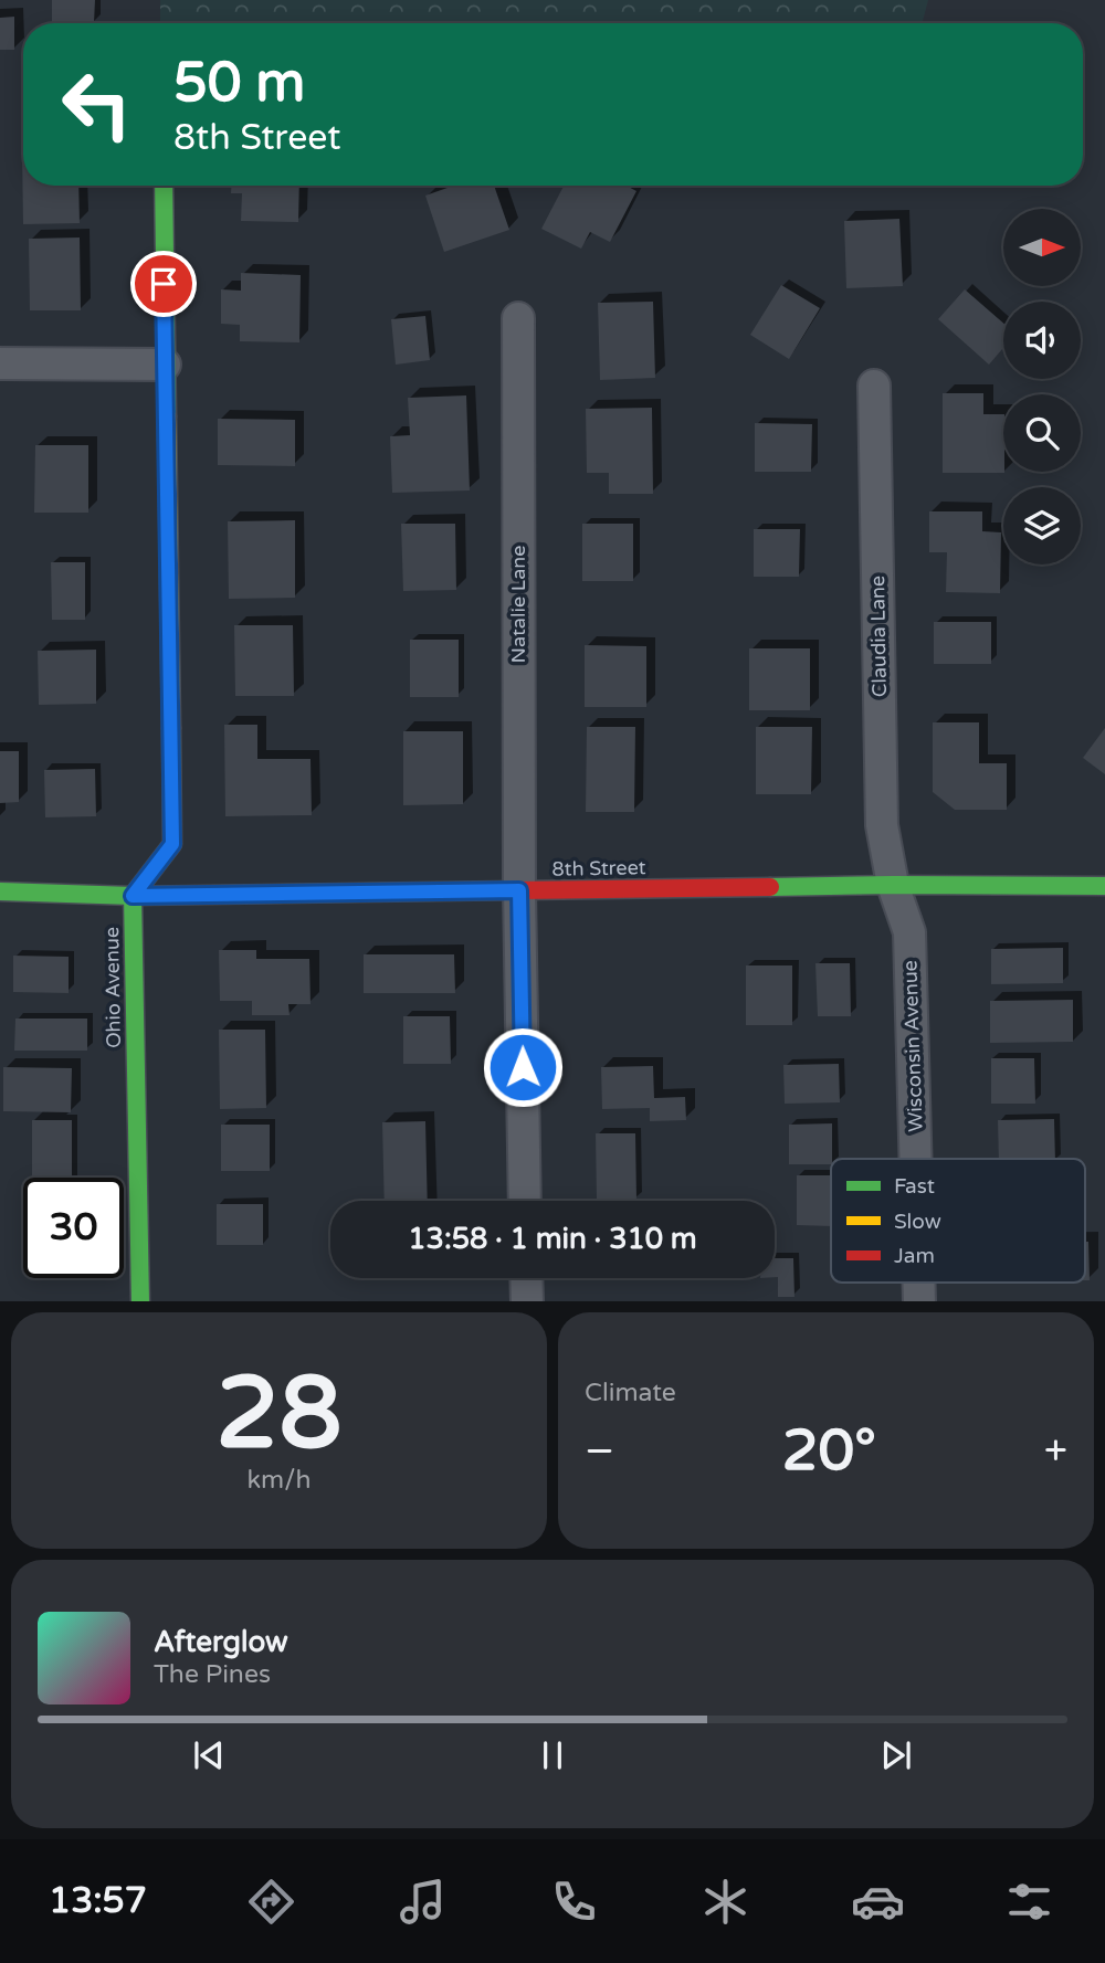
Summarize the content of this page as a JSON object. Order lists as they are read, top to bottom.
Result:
{
  "streets": {
    "street": [
      "Natalie Lane",
      "Claudia Lane",
      "8th Street",
      "Ohio Avenue",
      "Wisconsin Avenue"
    ]
  },
  "crossings": [
    ["Natalie Lane", "8th Street"],
    ["Claudia Lane", "8th Street"],
    ["Claudia Lane", "Wisconsin Avenue"],
    ["8th Street", "Ohio Avenue"],
    ["8th Street", "Wisconsin Avenue"]
  ],
  "legend": ["Fast", "Slow", "Jam"],
  "north": "right",
  "page": {
    "turn": ["50 m", "8th Street"],
    "limit": "30",
    "trip": "13:58 · 1 min · 310 m",
    "tile": [
      ["28", "km/h"],
      "Climate"
    ],
    "heat": ["−", "20°", "+"],
    "song": ["Afterglow", "The Pines"],
    "tabs": "13:57"
  }
}
